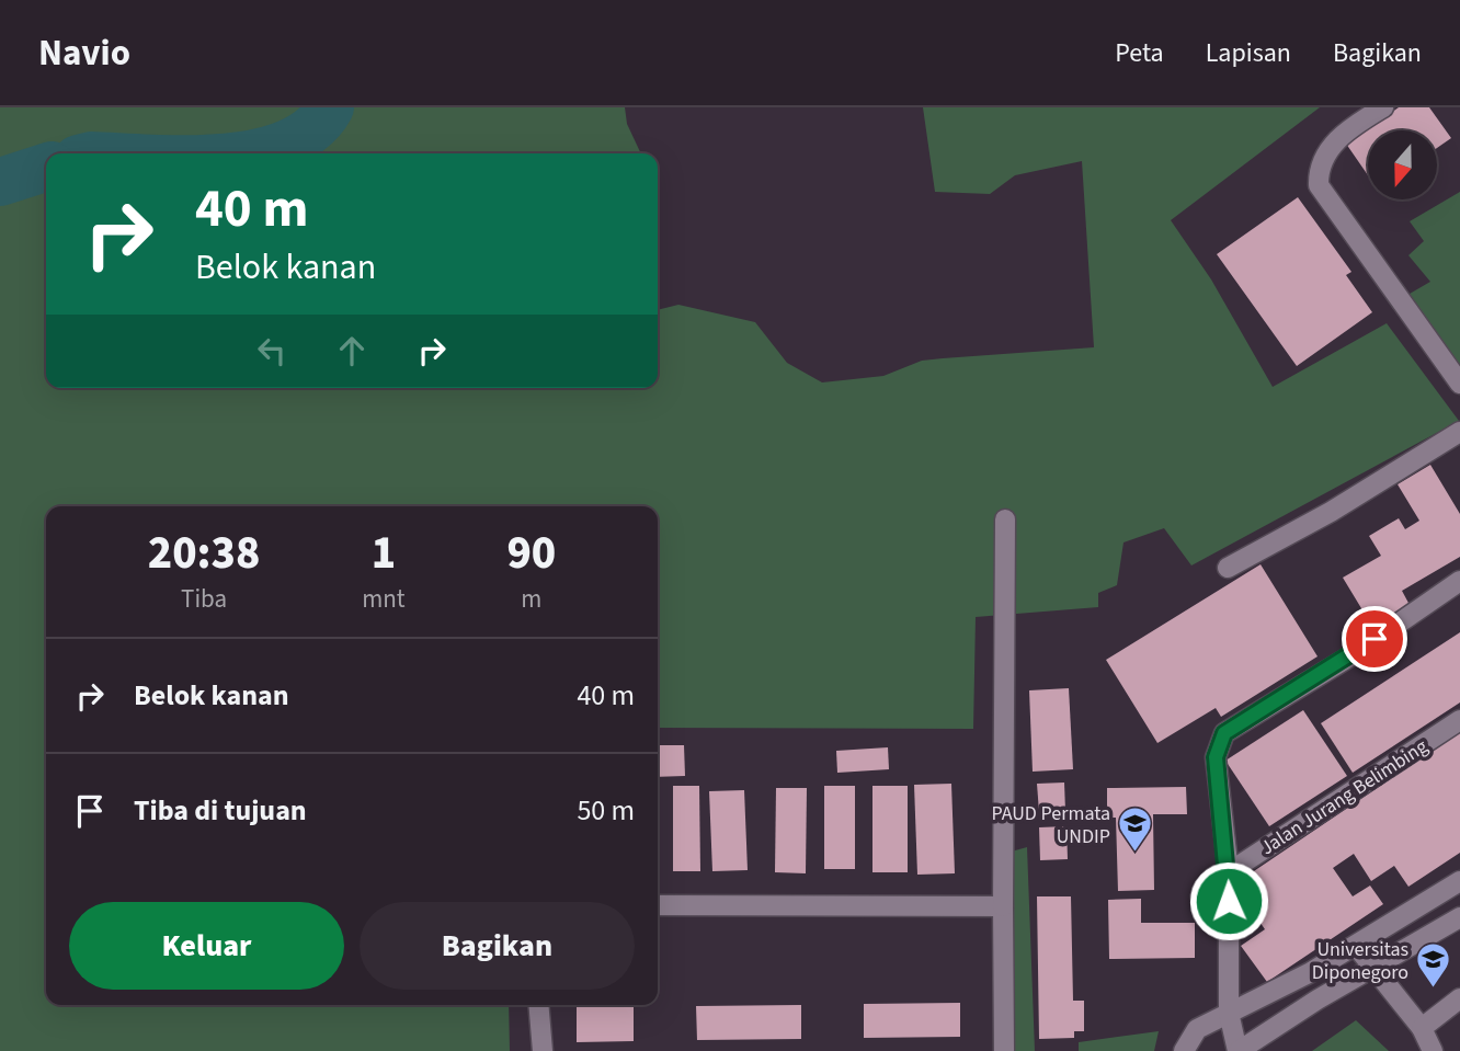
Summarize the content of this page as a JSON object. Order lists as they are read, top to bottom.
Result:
{
  "streets": {
    "street": ["Jalan Jurang Belimbing"]
  },
  "places": {
    "school or university": ["PAUD Permata UNDIP", "Universitas Diponegoro"]
  },
  "north": "bottom",
  "page": {
    "header": "Navio",
    "nav": ["Peta", "Lapisan", "Bagikan"],
    "turn": ["40 m", "Belok kanan"],
    "eta": [
      "20:38",
      "Tiba",
      "1",
      "mnt",
      "90",
      "m"
    ],
    "list": [
      {
        "name": "Belok kanan",
        "value": "40 m"
      },
      {
        "name": "Tiba di tujuan",
        "value": "50 m"
      }
    ],
    "buttons": ["Keluar", "Bagikan"]
  }
}
